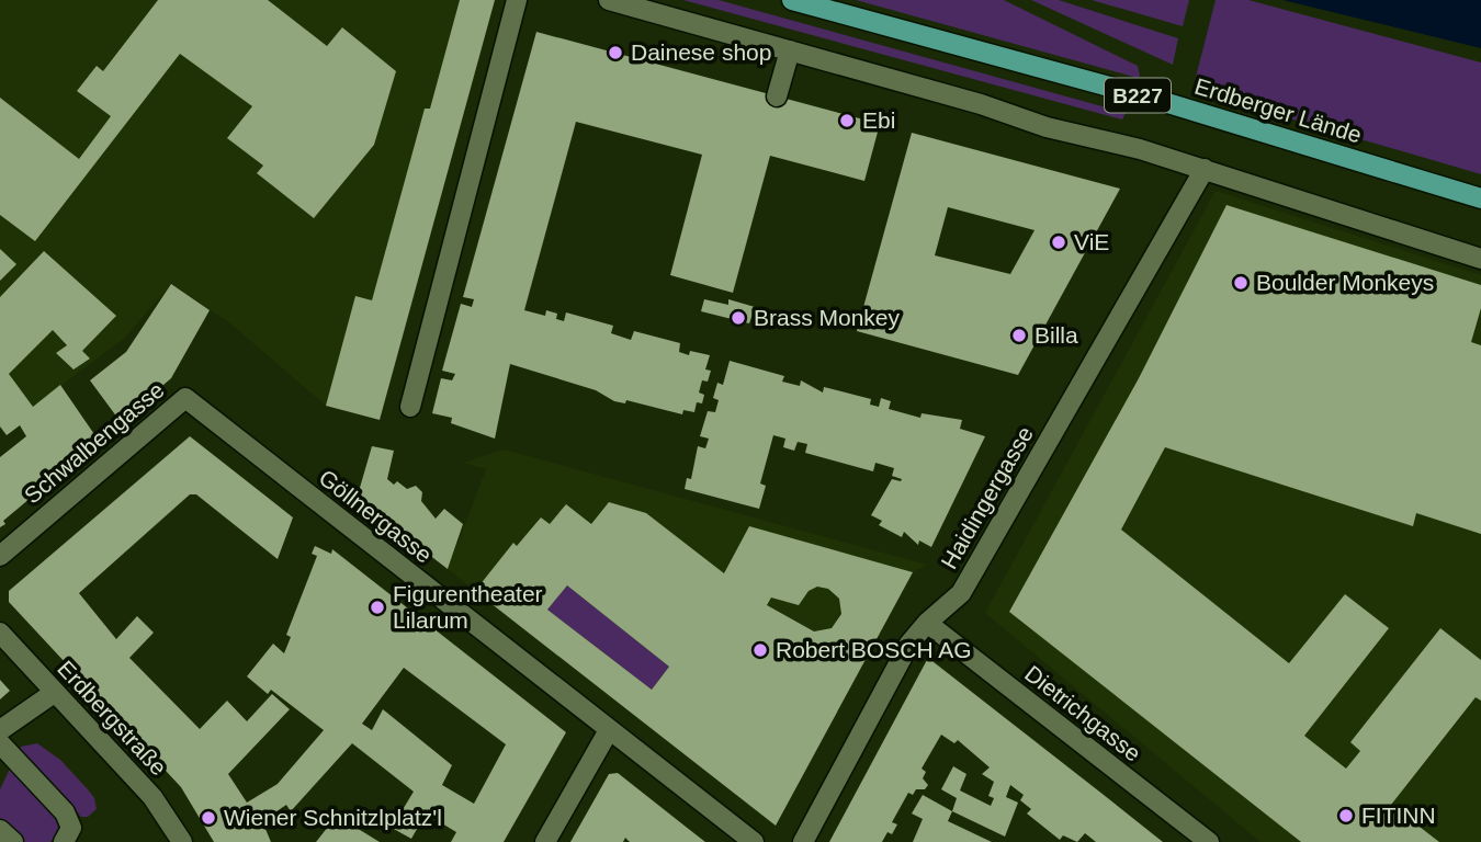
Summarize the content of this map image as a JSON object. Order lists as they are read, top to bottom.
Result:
{
  "streets": {
    "main road": ["B227", "Erdberger Lände"],
    "street": [
      "Schwalbengasse",
      "Haidingergasse",
      "Göllnergasse",
      "Dietrichgasse",
      "Erdbergstraße"
    ]
  },
  "crossings": [
    ["Schwalbengasse", "Göllnergasse"],
    ["Haidingergasse", "Dietrichgasse"]
  ],
  "places": [
    "Dainese shop",
    "Ebi",
    "ViE",
    "Boulder Monkeys",
    "Brass Monkey",
    "Billa",
    "Figurentheater Lilarum",
    "Robert BOSCH AG",
    "FITINN",
    "Wiener Schnitzlplatz'l"
  ]
}
